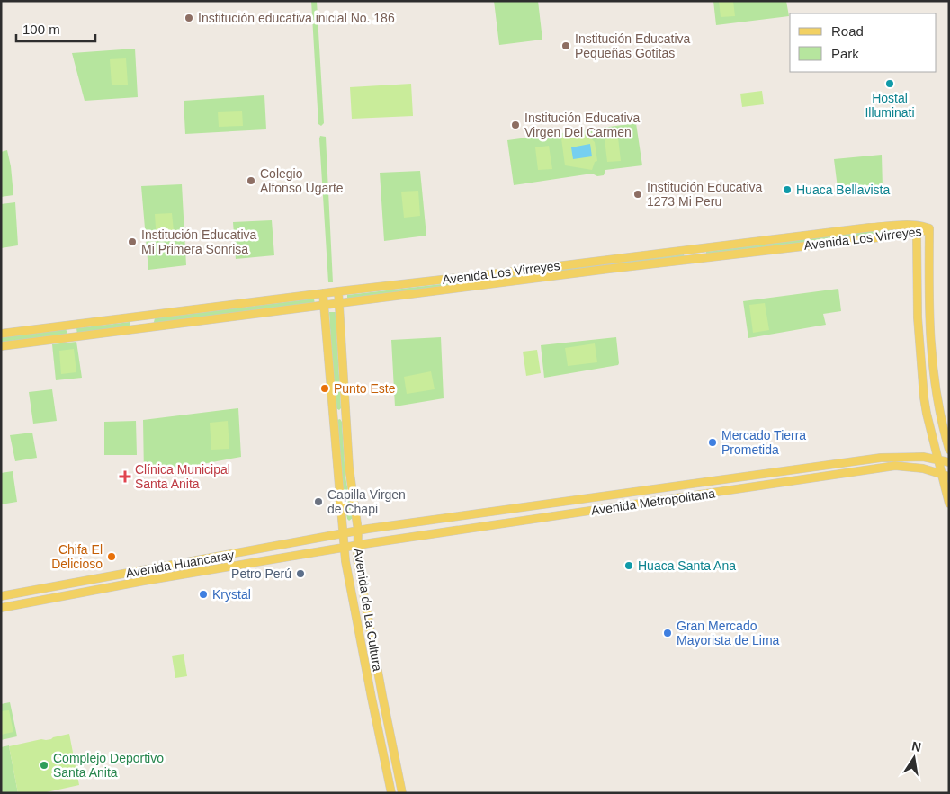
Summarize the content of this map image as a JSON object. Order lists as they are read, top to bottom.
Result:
{
  "streets": {
    "main road": [
      "Avenida Los Virreyes",
      "Avenida Metropolitana",
      "Avenida Huancaray",
      "Avenida de La Cultura"
    ]
  },
  "crossings": [
    ["Avenida Los Virreyes", "Avenida de La Cultura"],
    ["Avenida Metropolitana", "Avenida Huancaray"],
    ["Avenida Metropolitana", "Avenida de La Cultura"],
    ["Avenida Huancaray", "Avenida de La Cultura"]
  ],
  "places": {
    "other": [
      "Institución educativa inicial No. 186",
      "Institución Educativa Pequeñas Gotitas",
      "Hostal Illuminati",
      "Institución Educativa Virgen Del Carmen",
      "Colegio Alfonso Ugarte",
      "Huaca Bellavista",
      "Institución Educativa 1273 Mi Peru",
      "Institución Educativa Mi Primera Sonrisa",
      "Punto Este",
      "Mercado Tierra Prometida",
      "Capilla Virgen de Chapi",
      "Chifa El Delicioso",
      "Huaca Santa Ana",
      "Petro Perú",
      "Krystal",
      "Gran Mercado Mayorista de Lima",
      "Complejo Deportivo Santa Anita"
    ],
    "health": ["Clínica Municipal Santa Anita"]
  },
  "legend": ["Road", "Park"],
  "scale_bar": "100 m",
  "north": "top"
}
